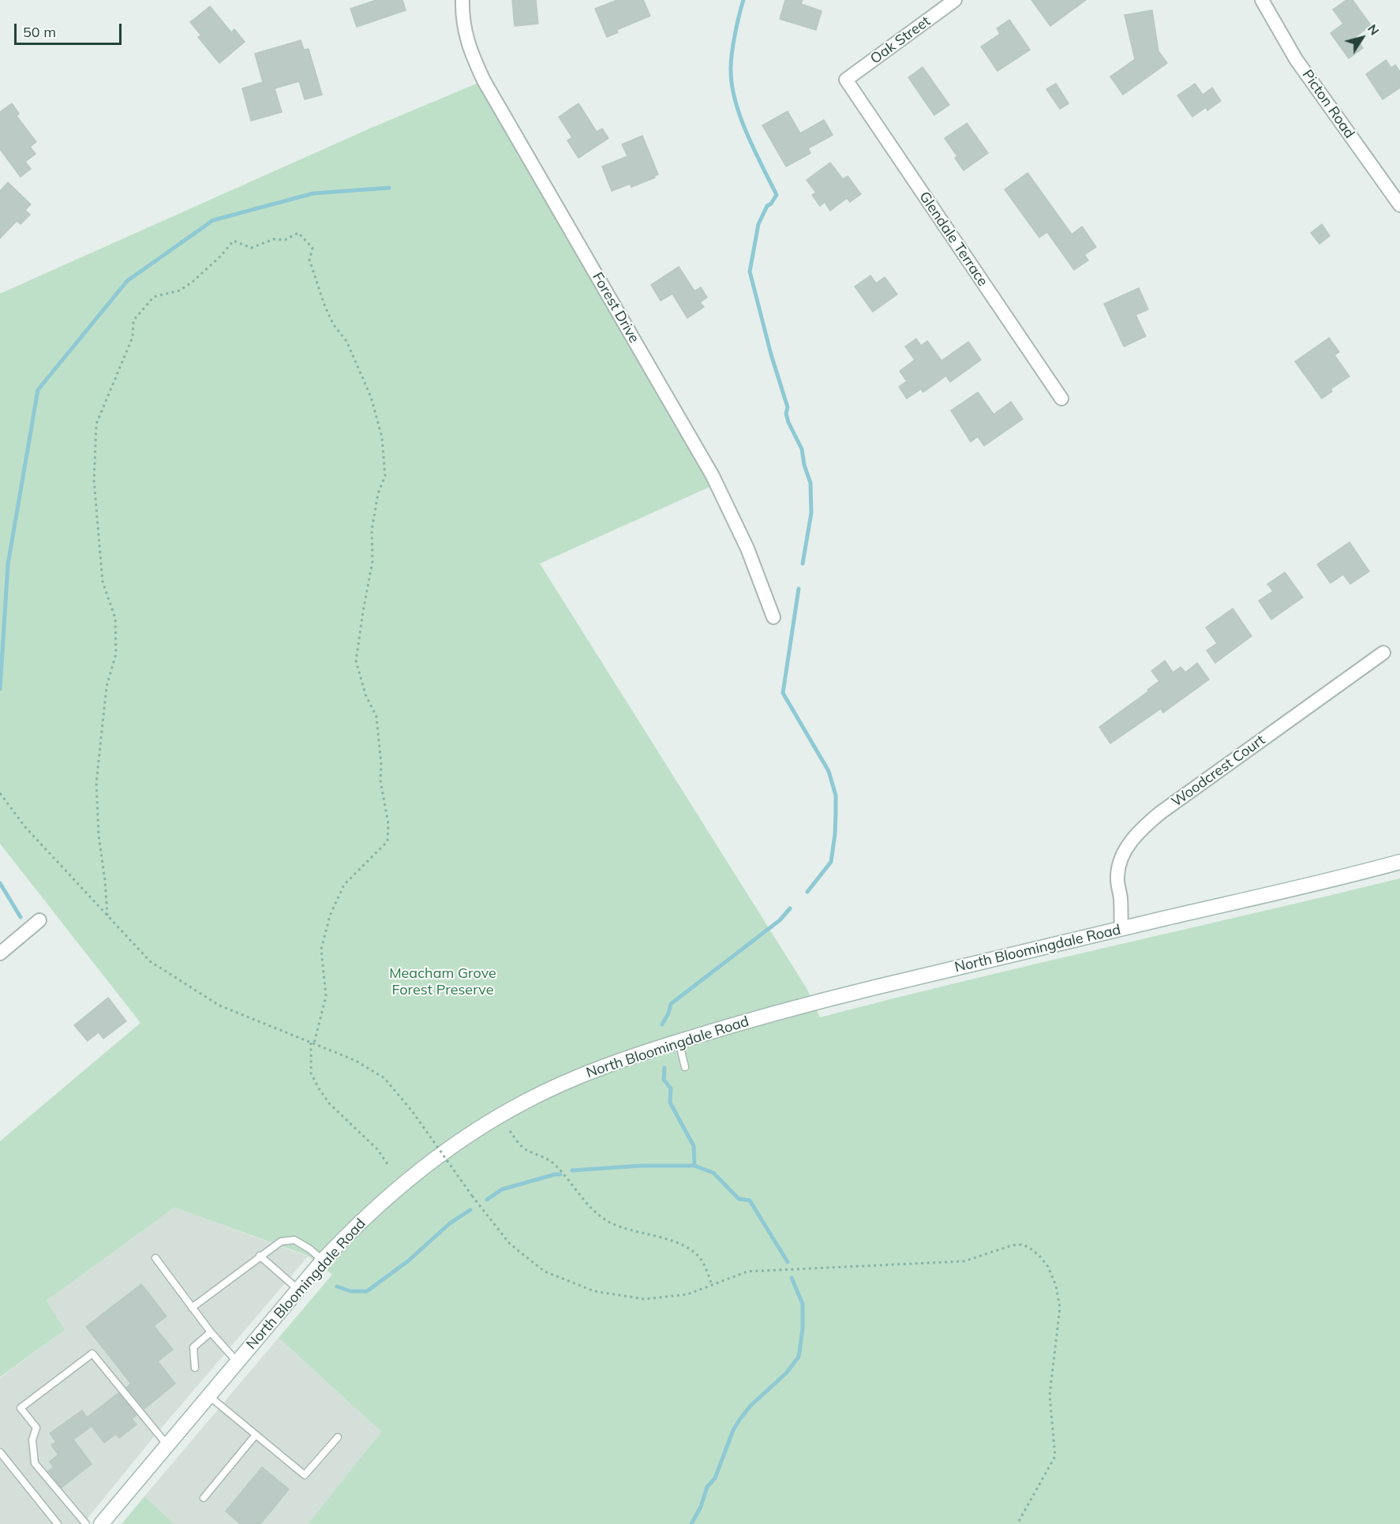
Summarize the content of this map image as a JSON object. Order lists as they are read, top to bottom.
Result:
{
  "streets": {
    "main road": ["North Bloomingdale Road"],
    "street": [
      "Oak Street",
      "Picton Road",
      "Glendale Terrace",
      "Forest Drive",
      "Woodcrest Court"
    ]
  },
  "crossings": [
    ["Oak Street", "Glendale Terrace"],
    ["Woodcrest Court", "North Bloomingdale Road"]
  ],
  "parks": ["Meacham Grove Forest Preserve"],
  "scale_bar": "50 m",
  "north": "top right"
}
